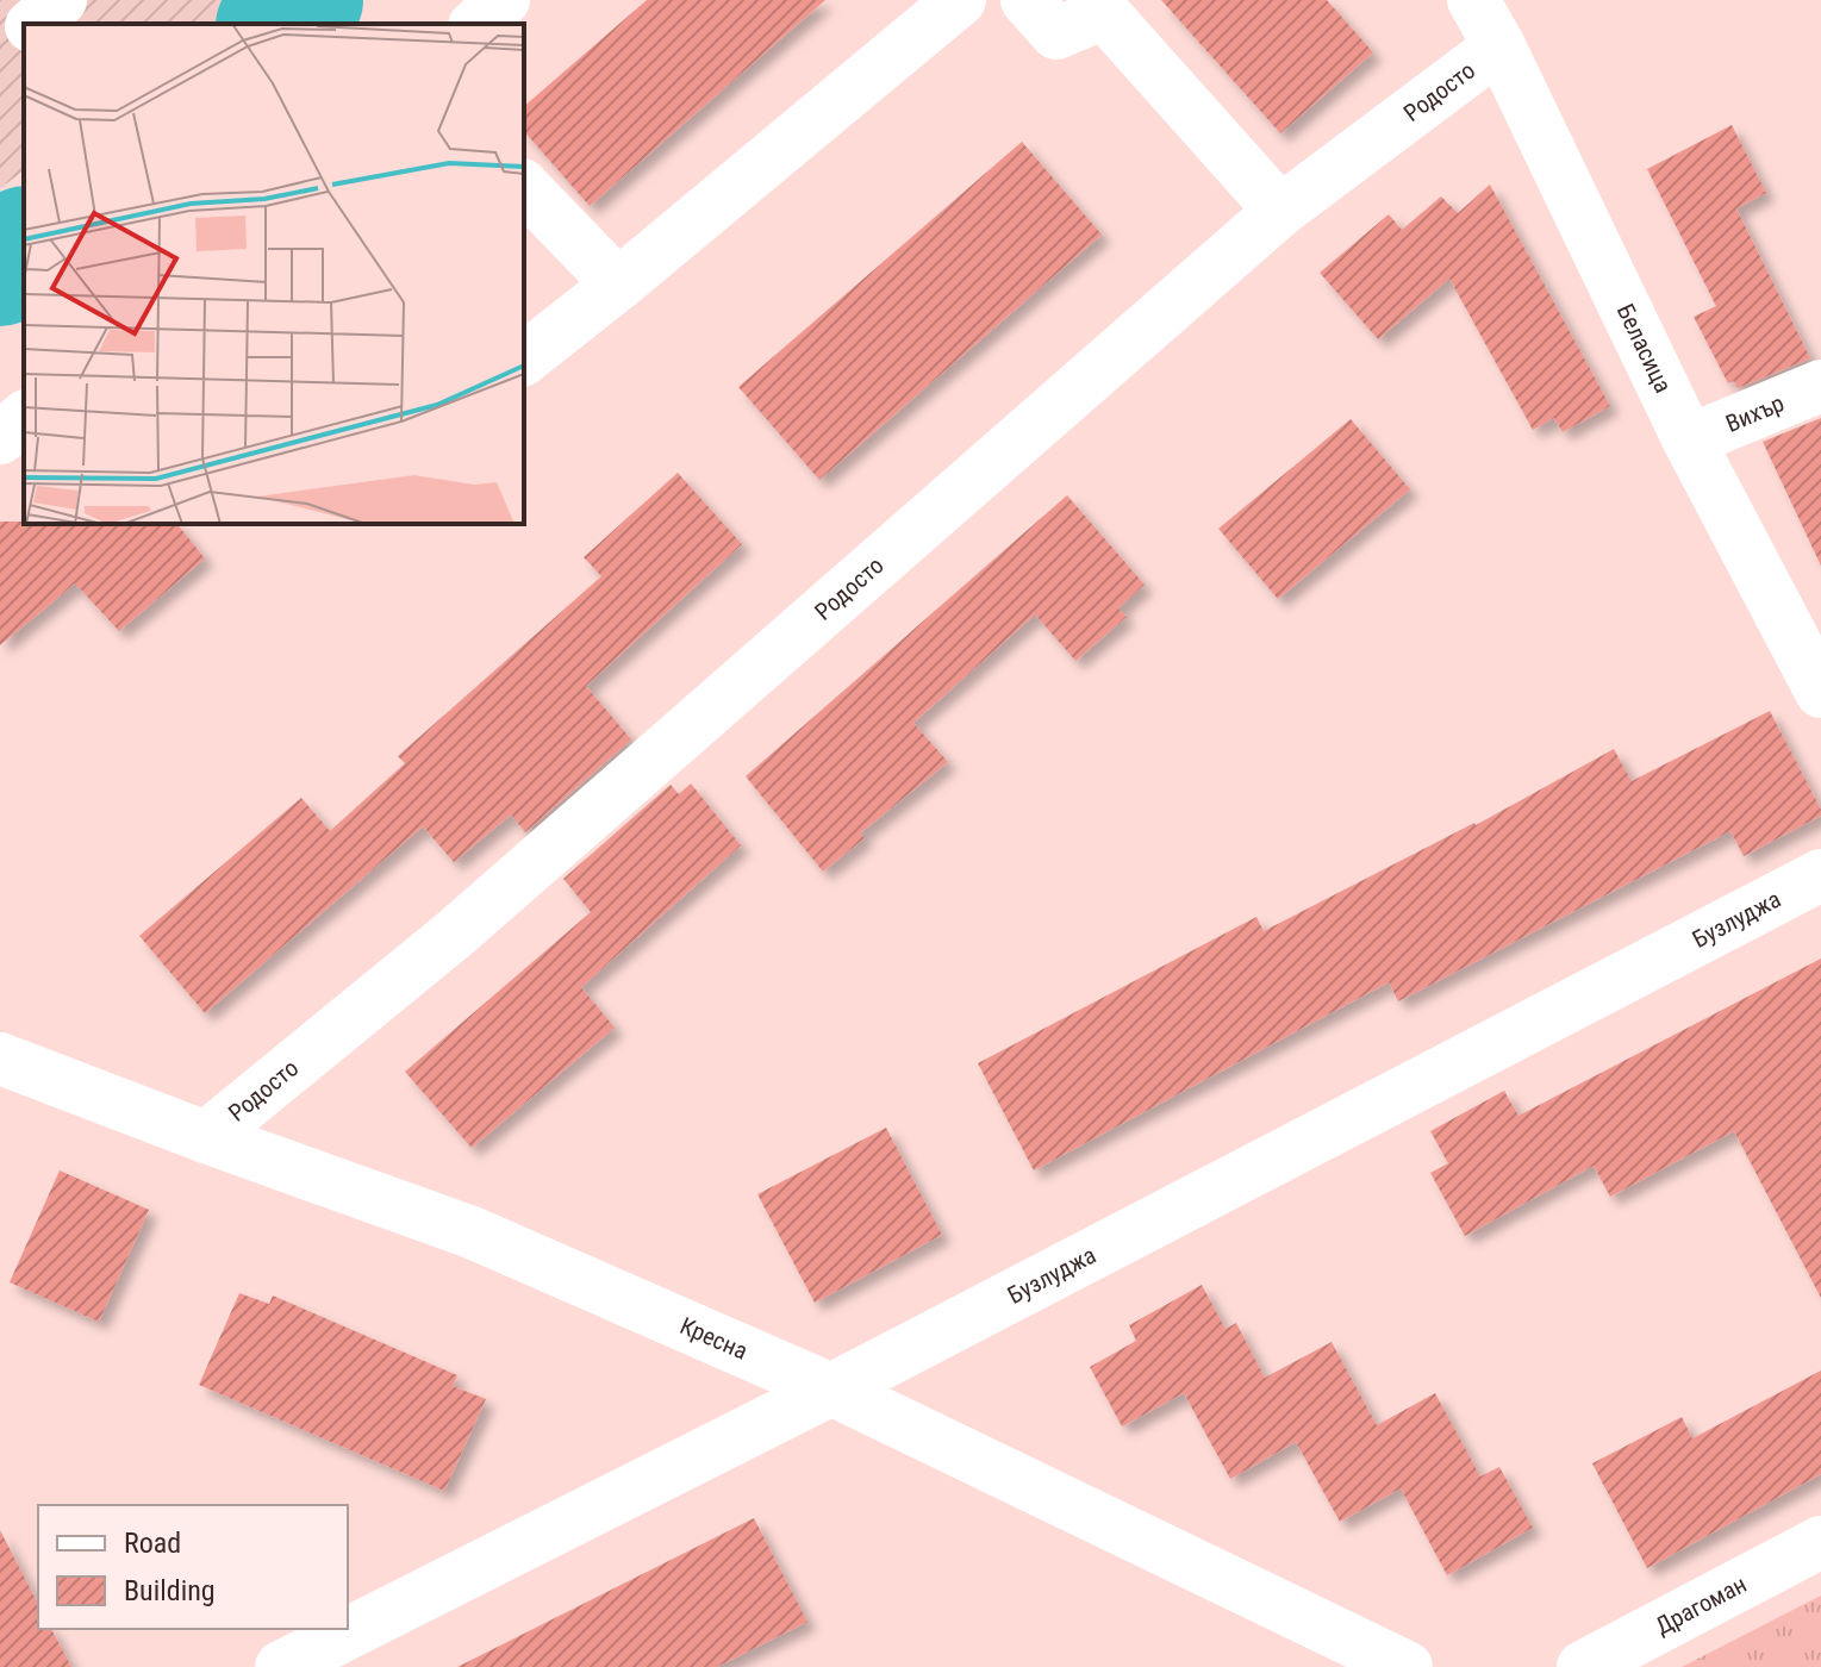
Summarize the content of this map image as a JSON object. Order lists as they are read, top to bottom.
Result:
{
  "streets": {
    "street": [
      "Родосто",
      "Беласица",
      "Вихър",
      "Бузлуджа",
      "Кресна",
      "Драгоман"
    ]
  },
  "crossings": [
    ["Родосто", "Беласица"],
    ["Родосто", "Кресна"],
    ["Беласица", "Вихър"],
    ["Бузлуджа", "Кресна"]
  ],
  "legend": ["Road", "Building"]
}
